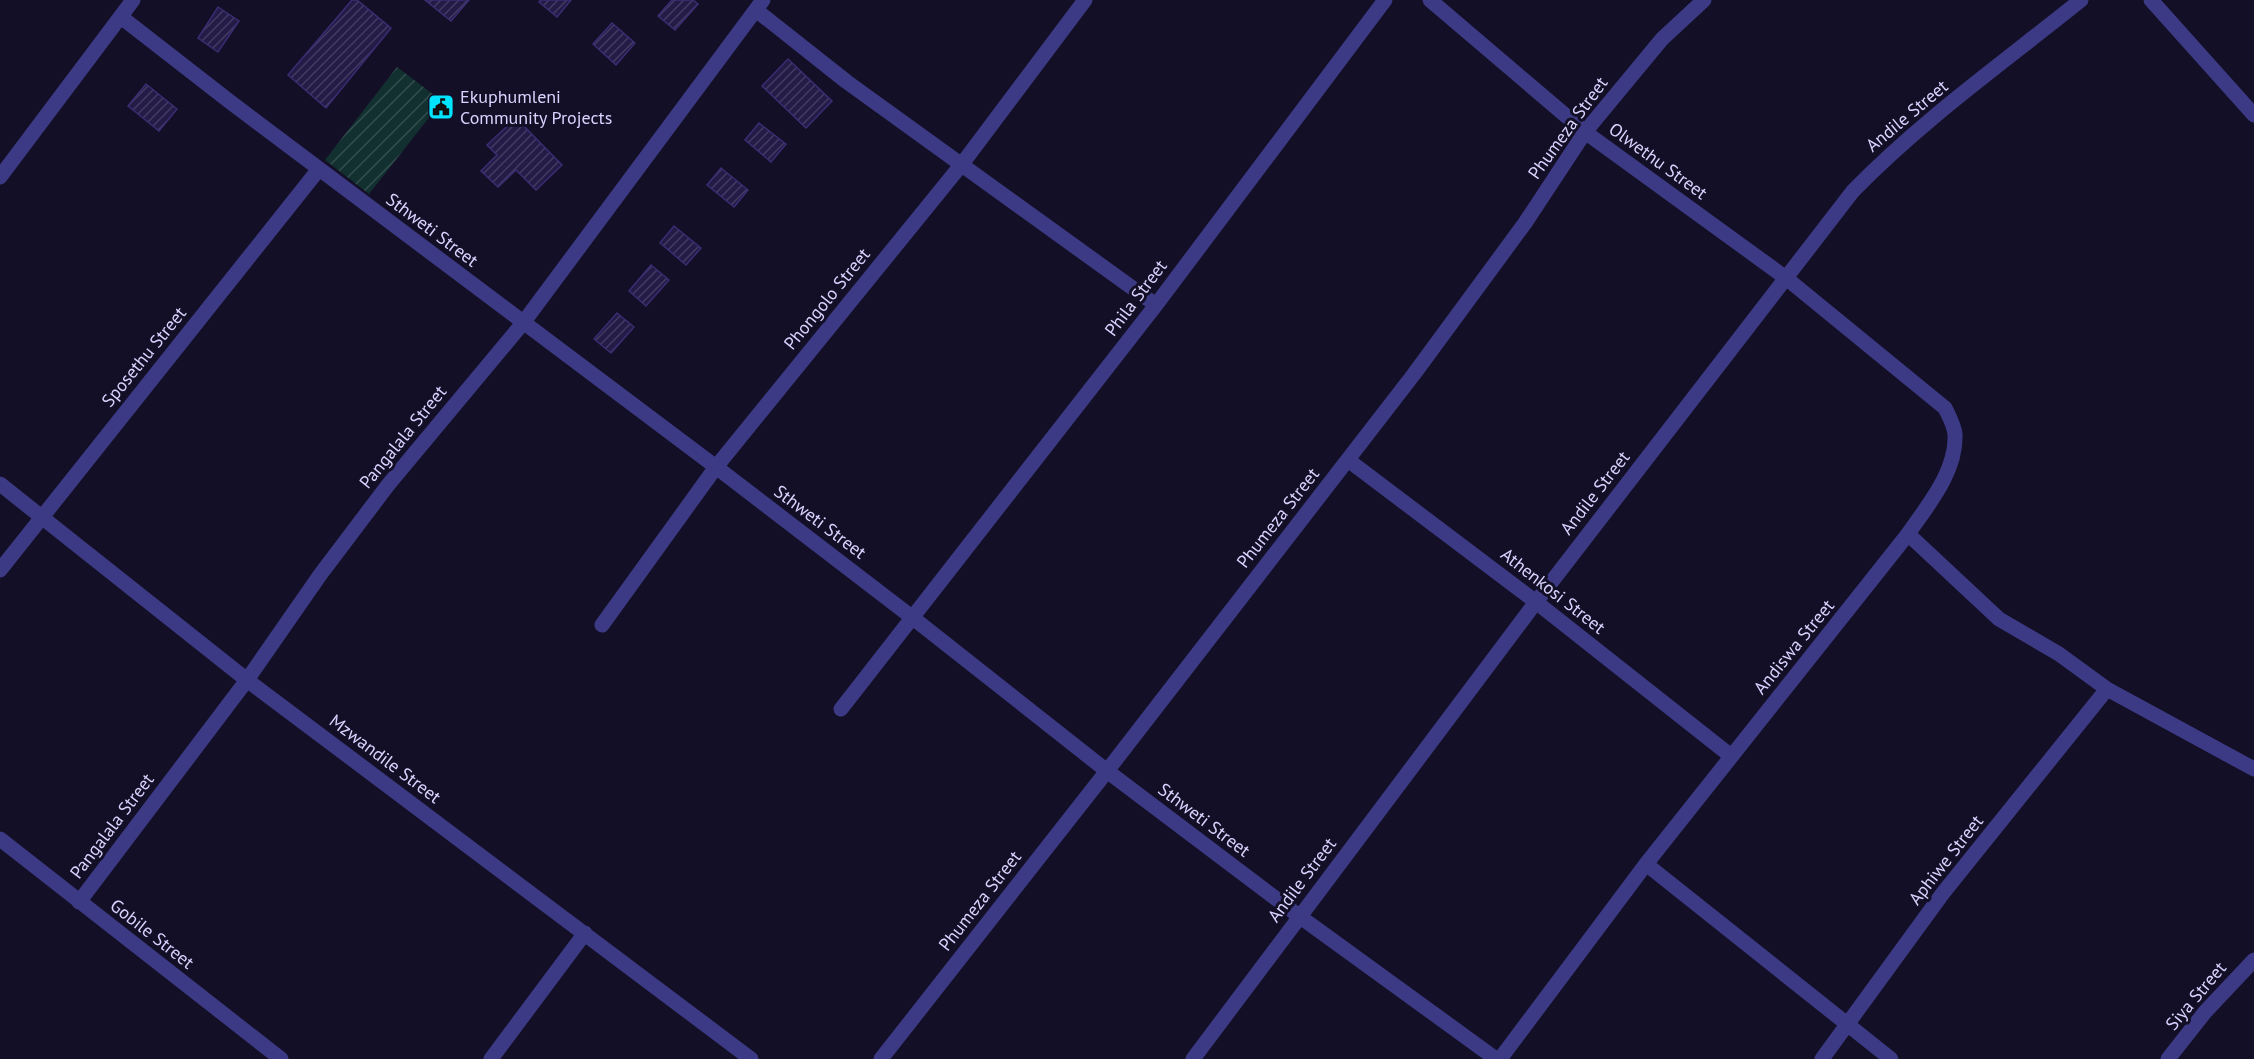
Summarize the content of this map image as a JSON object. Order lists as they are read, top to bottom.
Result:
{
  "streets": {
    "street": [
      "Andile Street",
      "Phumeza Street",
      "Olwethu Street",
      "Sthweti Street",
      "Phila Street",
      "Phongolo Street",
      "Sposethu Street",
      "Pangalala Street",
      "Athenkosi Street",
      "Andiswa Street",
      "Mzwandile Street",
      "Aphiwe Street",
      "Gobile Street",
      "Siya Street"
    ]
  },
  "crossings": [
    ["Andile Street", "Olwethu Street"],
    ["Andile Street", "Sthweti Street"],
    ["Andile Street", "Athenkosi Street"],
    ["Andile Street", "Andiswa Street"],
    ["Phumeza Street", "Olwethu Street"],
    ["Phumeza Street", "Sthweti Street"],
    ["Phumeza Street", "Athenkosi Street"],
    ["Olwethu Street", "Andiswa Street"],
    ["Sthweti Street", "Phila Street"],
    ["Sthweti Street", "Phongolo Street"],
    ["Sthweti Street", "Sposethu Street"],
    ["Sthweti Street", "Pangalala Street"],
    ["Sthweti Street", "Andiswa Street"],
    ["Sposethu Street", "Mzwandile Street"],
    ["Pangalala Street", "Mzwandile Street"],
    ["Pangalala Street", "Gobile Street"],
    ["Athenkosi Street", "Andiswa Street"]
  ],
  "places": {
    "public building": ["Ekuphumleni Community Projects"]
  }
}
